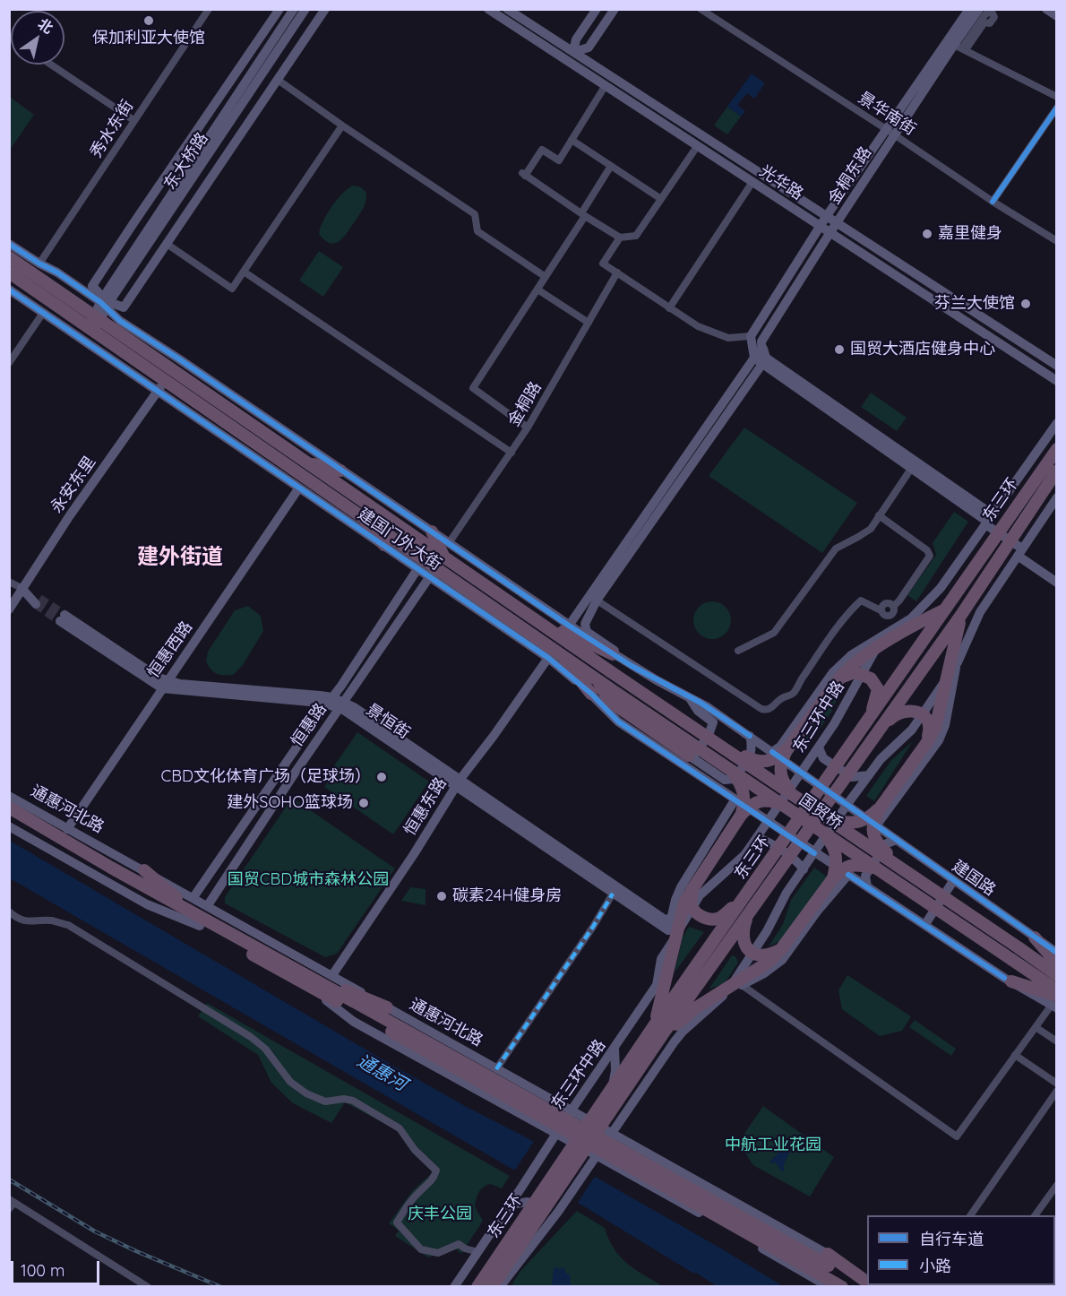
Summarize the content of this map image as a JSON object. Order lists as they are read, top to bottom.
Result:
{
  "streets": {
    "highway": [
      "东三环",
      "建国门外大街",
      "通惠河北路",
      "国贸桥"
    ],
    "street": [
      "景华南街",
      "秀水东街",
      "东大桥路",
      "金桐东路",
      "光华路",
      "金桐路",
      "永安东里",
      "恒惠西路",
      "东三环中路",
      "景恒街",
      "恒惠路",
      "恒惠东路",
      "建国路"
    ]
  },
  "crossings": [
    ["景华南街", "金桐东路"],
    ["秀水东街", "建国门外大街"],
    ["东大桥路", "建国门外大街"],
    ["金桐东路", "光华路"],
    ["金桐路", "建国门外大街"],
    ["永安东里", "建国门外大街"],
    ["建国门外大街", "恒惠西路"],
    ["建国门外大街", "东三环中路"],
    ["建国门外大街", "恒惠路"],
    ["建国门外大街", "恒惠东路"],
    ["建国门外大街", "国贸桥"],
    ["建国门外大街", "建国路"],
    ["恒惠西路", "景恒街"],
    ["恒惠西路", "通惠河北路"],
    ["东三环中路", "通惠河北路"],
    ["景恒街", "恒惠路"],
    ["景恒街", "恒惠东路"],
    ["恒惠路", "通惠河北路"],
    ["恒惠东路", "通惠河北路"]
  ],
  "districts": ["建外街道"],
  "water": ["通惠河"],
  "parks": ["国贸CBD城市森林公园", "中航工业花园", "庆丰公园"],
  "places": [
    "保加利亚大使馆",
    "嘉里健身",
    "芬兰大使馆",
    "国贸大酒店健身中心",
    "CBD文化体育广场（足球场）",
    "建外SOHO篮球场",
    "碳素24H健身房"
  ],
  "legend": ["自行车道", "小路"],
  "scale_bar": "100 m",
  "north": "top right"
}
